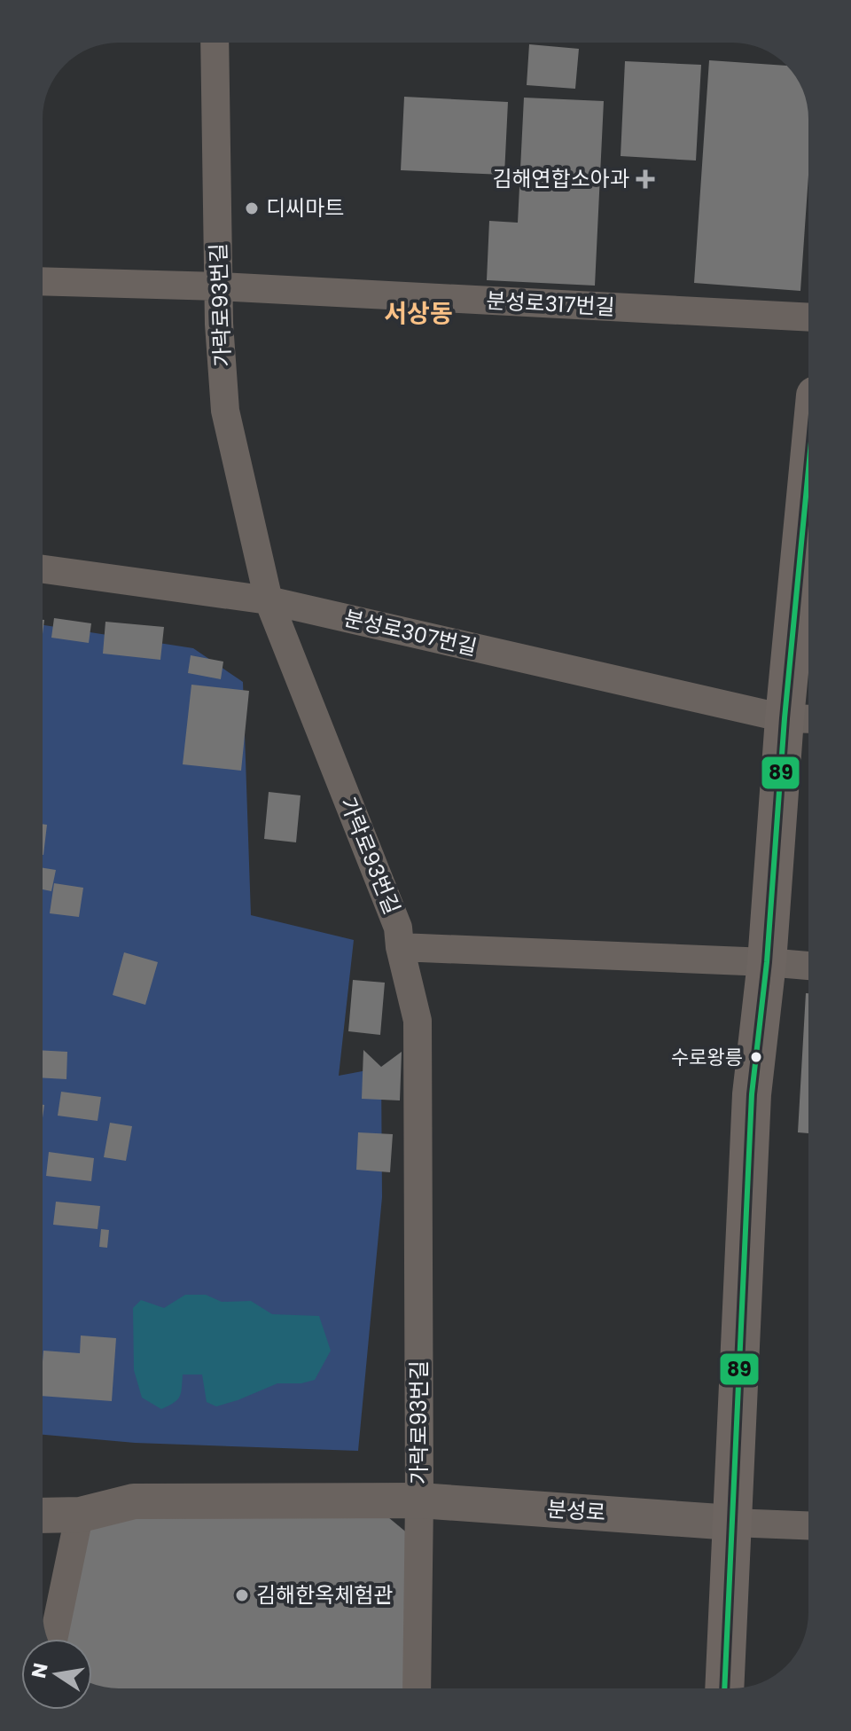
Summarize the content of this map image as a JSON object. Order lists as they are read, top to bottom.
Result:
{
  "streets": {
    "street": [
      "분성로317번길",
      "가락로93번길",
      "분성로307번길",
      "분성로"
    ]
  },
  "crossings": [
    ["분성로317번길", "가락로93번길"],
    ["가락로93번길", "분성로307번길"],
    ["가락로93번길", "분성로"]
  ],
  "districts": ["서상동"],
  "places": {
    "health": ["김해연합소아과"],
    "other": ["디씨마트", "수로왕릉", "김해한옥체험관"]
  },
  "lines": ["transit line 89"],
  "north": "left"
}
